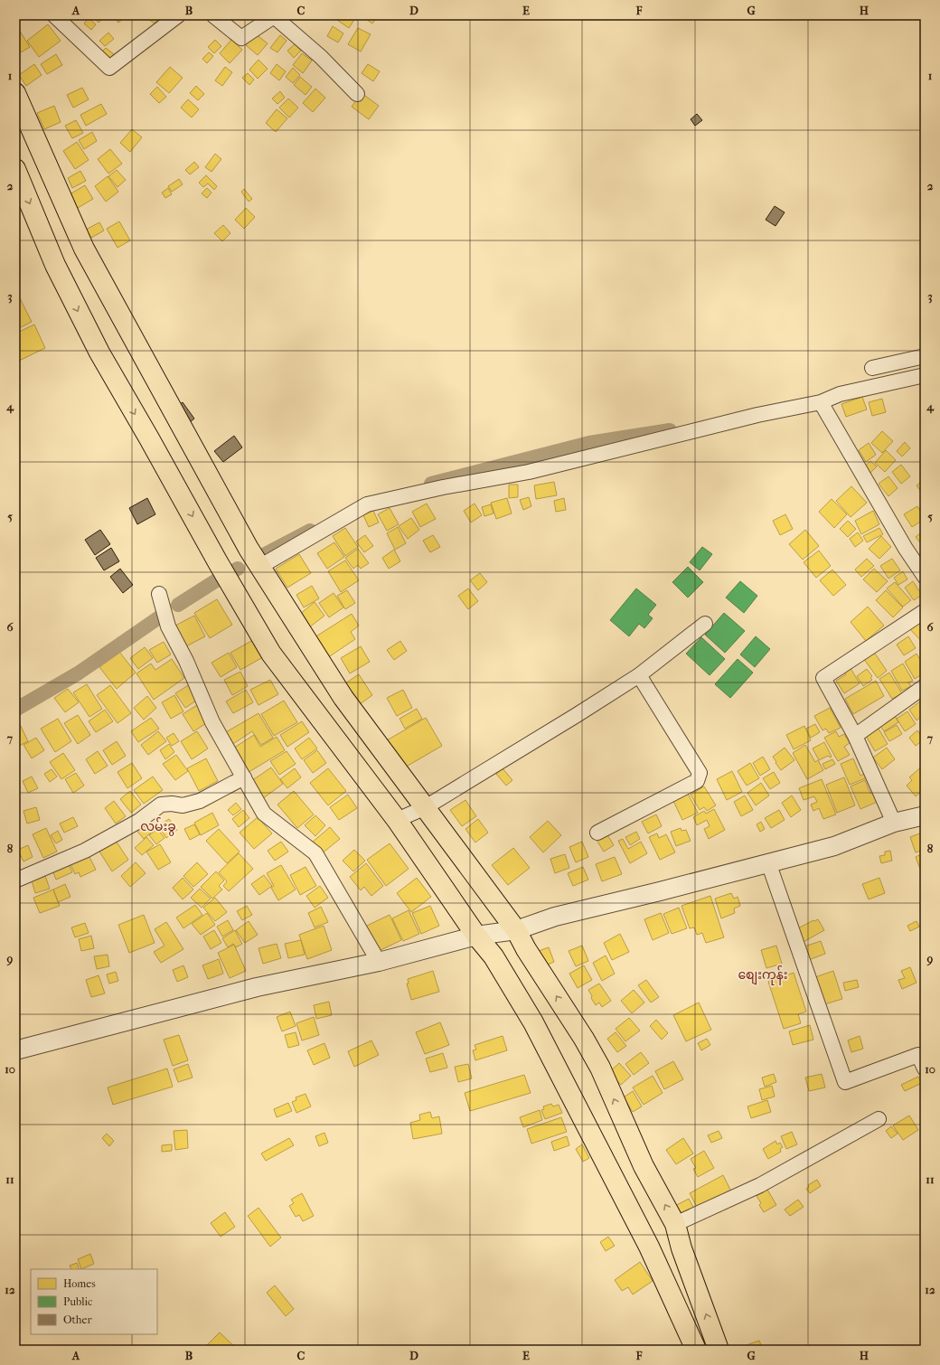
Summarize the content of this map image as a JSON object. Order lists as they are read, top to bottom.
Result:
{
  "districts": ["လမ်းခွ", "စျေးကုန်း"],
  "legend": ["Homes", "Public", "Other"],
  "grid": {
    "columns": [
      "A",
      "B",
      "C",
      "D",
      "E",
      "F",
      "G",
      "H"
    ],
    "rows": [
      "1",
      "2",
      "3",
      "4",
      "5",
      "6",
      "7",
      "8",
      "9",
      "10",
      "11",
      "12"
    ]
  }
}
